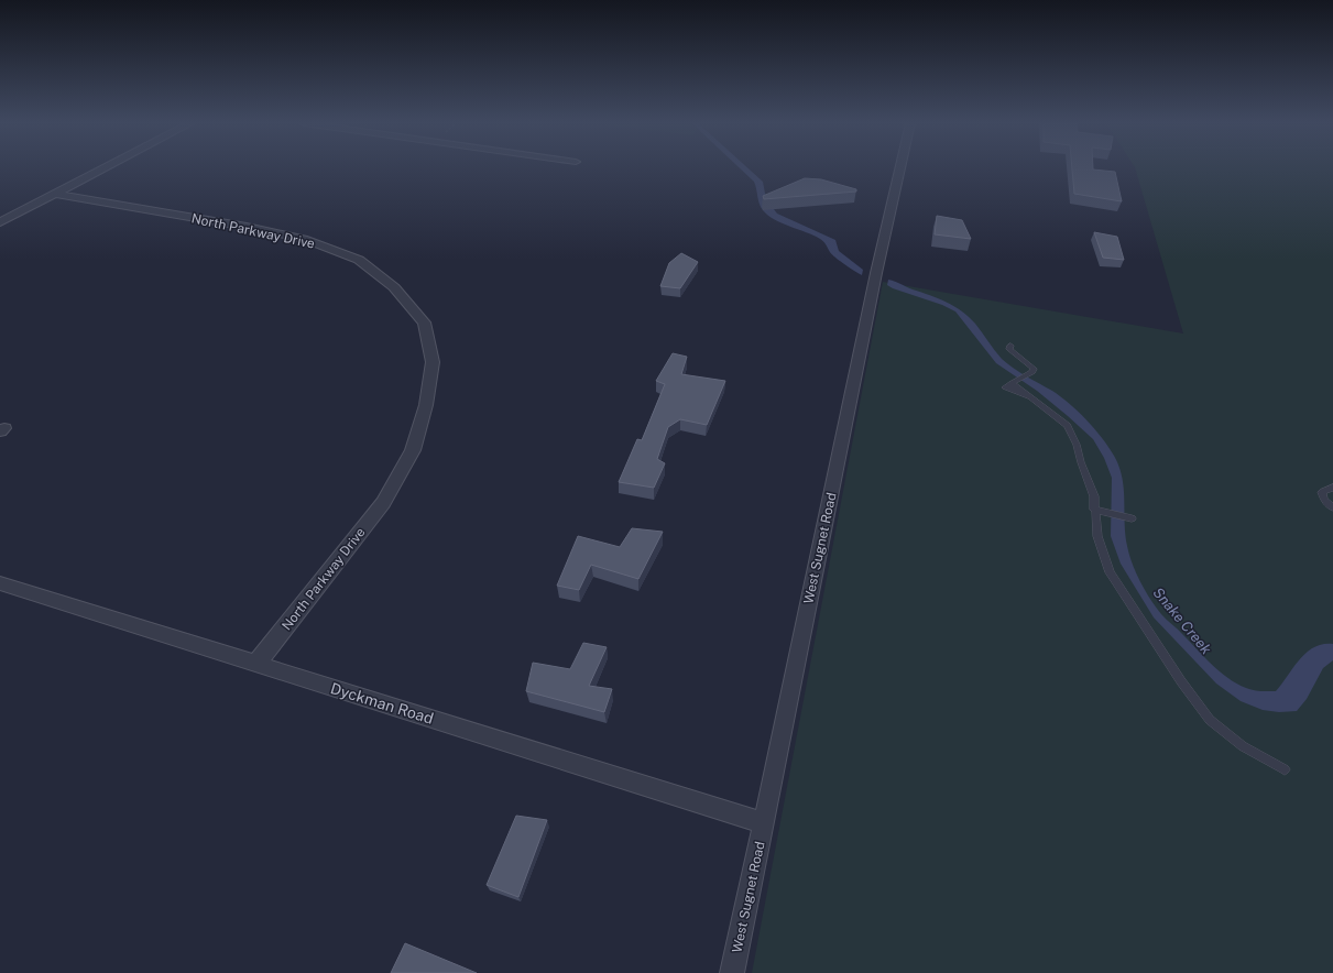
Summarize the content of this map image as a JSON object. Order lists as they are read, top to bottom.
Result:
{
  "streets": {
    "street": ["North Parkway Drive", "West Sugnet Road", "Dyckman Road"]
  },
  "crossings": [
    ["North Parkway Drive", "Dyckman Road"],
    ["West Sugnet Road", "Dyckman Road"]
  ],
  "water": ["Snake Creek"]
}
